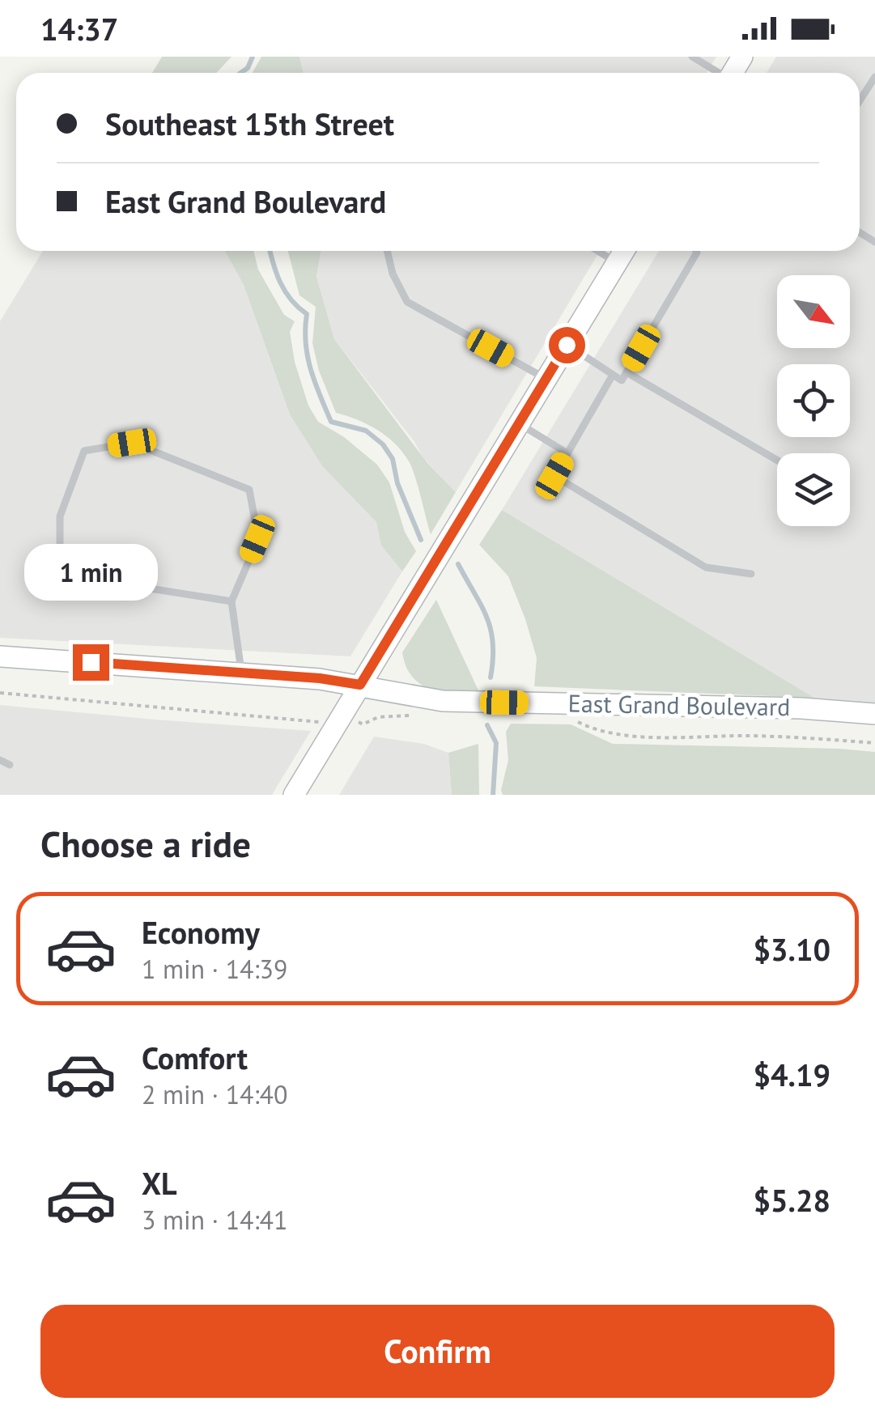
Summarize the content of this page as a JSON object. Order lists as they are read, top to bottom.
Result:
{
  "streets": {
    "street": ["East Grand Boulevard"]
  },
  "north": "bottom right",
  "page": {
    "status": "14:37",
    "banner": ["Southeast 15th Street", "East Grand Boulevard"],
    "bubble": "1 min",
    "heading": "Choose a ride",
    "list": [
      {
        "name": "Economy",
        "note": "1 min · 14:39",
        "value": "$3.10"
      },
      {
        "name": "Comfort",
        "note": "2 min · 14:40",
        "value": "$4.19"
      },
      {
        "name": "XL",
        "note": "3 min · 14:41",
        "value": "$5.28"
      }
    ],
    "buttons": "Confirm"
  }
}
